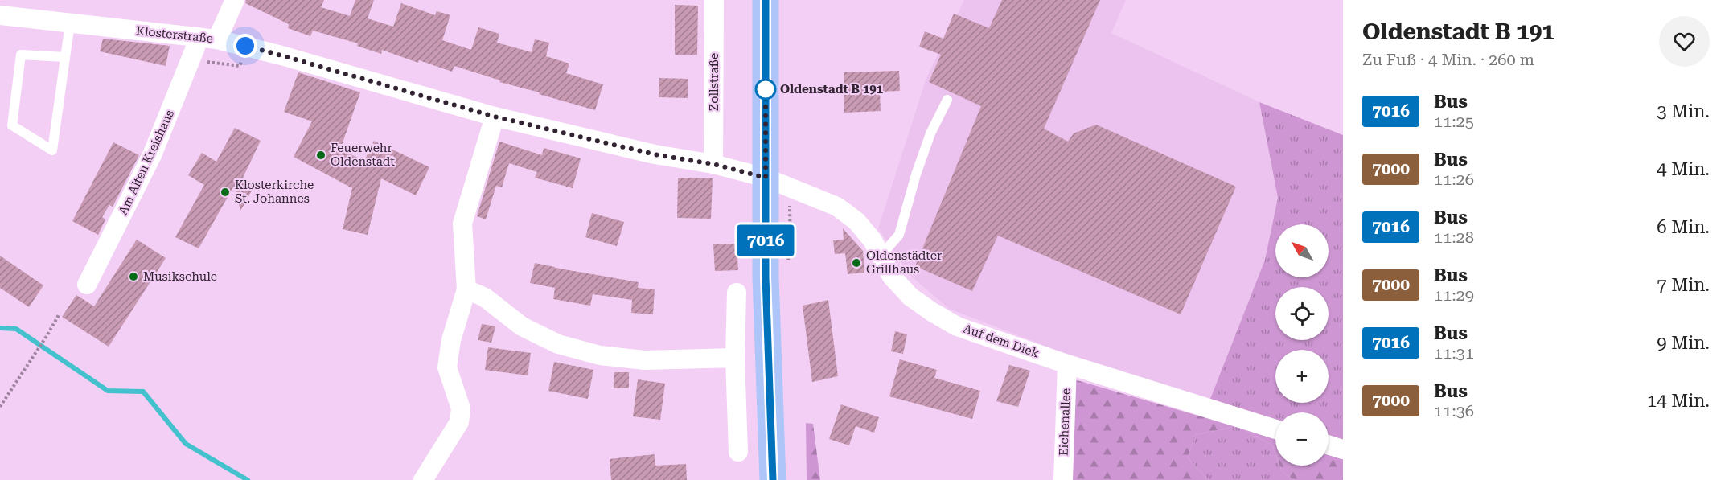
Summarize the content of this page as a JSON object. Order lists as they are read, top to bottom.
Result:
{
  "streets": {
    "street": [
      "Klosterstraße",
      "Zollstraße",
      "Am Alten Kreishaus",
      "Auf dem Diek",
      "Eichenallee"
    ]
  },
  "crossings": [
    ["Klosterstraße", "Zollstraße"],
    ["Klosterstraße", "Am Alten Kreishaus"],
    ["Klosterstraße", "Auf dem Diek"],
    ["Auf dem Diek", "Eichenallee"]
  ],
  "places": [
    "Oldenstadt B 191",
    "Feuerwehr Oldenstadt",
    "Klosterkirche St. Johannes",
    "Oldenstädter Grillhaus",
    "Musikschule"
  ],
  "lines": ["bus line 7016"],
  "north": "top left",
  "page": {
    "on_map": "7016",
    "heading": ["Oldenstadt B 191", "Zu Fuß · 4 Min. · 260 m"],
    "list": [
      {
        "mark": "7016",
        "name": "Bus",
        "note": "11:25",
        "value": "3 Min."
      },
      {
        "mark": "7000",
        "name": "Bus",
        "note": "11:26",
        "value": "4 Min."
      },
      {
        "mark": "7016",
        "name": "Bus",
        "note": "11:28",
        "value": "6 Min."
      },
      {
        "mark": "7000",
        "name": "Bus",
        "note": "11:29",
        "value": "7 Min."
      },
      {
        "mark": "7016",
        "name": "Bus",
        "note": "11:31",
        "value": "9 Min."
      },
      {
        "mark": "7000",
        "name": "Bus",
        "note": "11:36",
        "value": "14 Min."
      }
    ],
    "map_buttons": ["+", "−"]
  }
}
